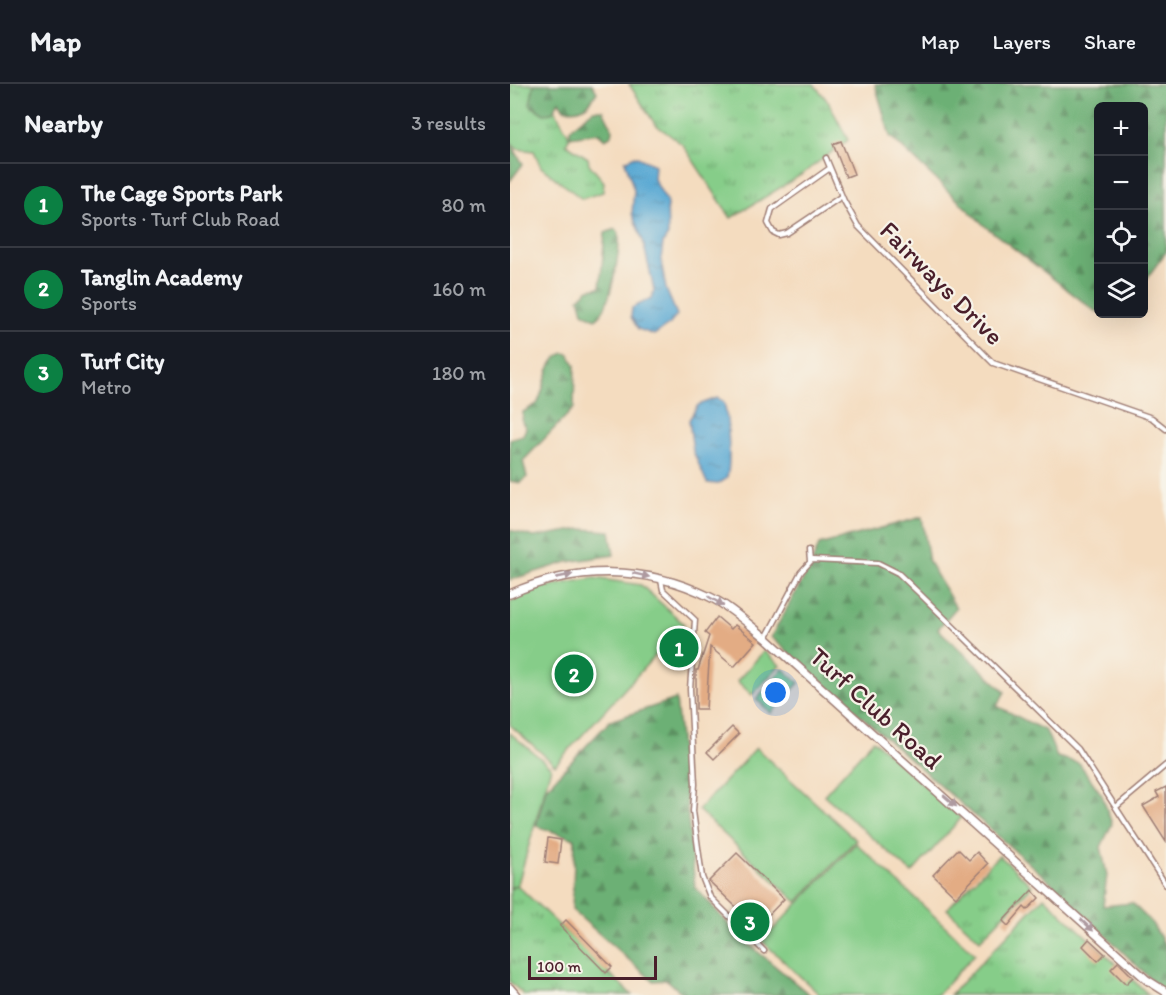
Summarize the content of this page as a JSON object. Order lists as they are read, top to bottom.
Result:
{
  "streets": {
    "street": ["Turf Club Road"],
    "lane": ["Fairways Drive"]
  },
  "one_way": ["Turf Club Road"],
  "scale_bar": "100 m",
  "page": {
    "header": "Map",
    "nav": ["Map", "Layers", "Share"],
    "heading": ["Nearby", "3 results"],
    "map_buttons": ["+", "−"],
    "list": [
      {
        "mark": "1",
        "name": "The Cage Sports Park",
        "note": "Sports · Turf Club Road",
        "value": "80 m"
      },
      {
        "mark": "2",
        "name": "Tanglin Academy",
        "note": "Sports",
        "value": "160 m"
      },
      {
        "mark": "3",
        "name": "Turf City",
        "note": "Metro",
        "value": "180 m"
      }
    ],
    "pins": ["1", "2", "3"],
    "scale": "100 m"
  }
}
